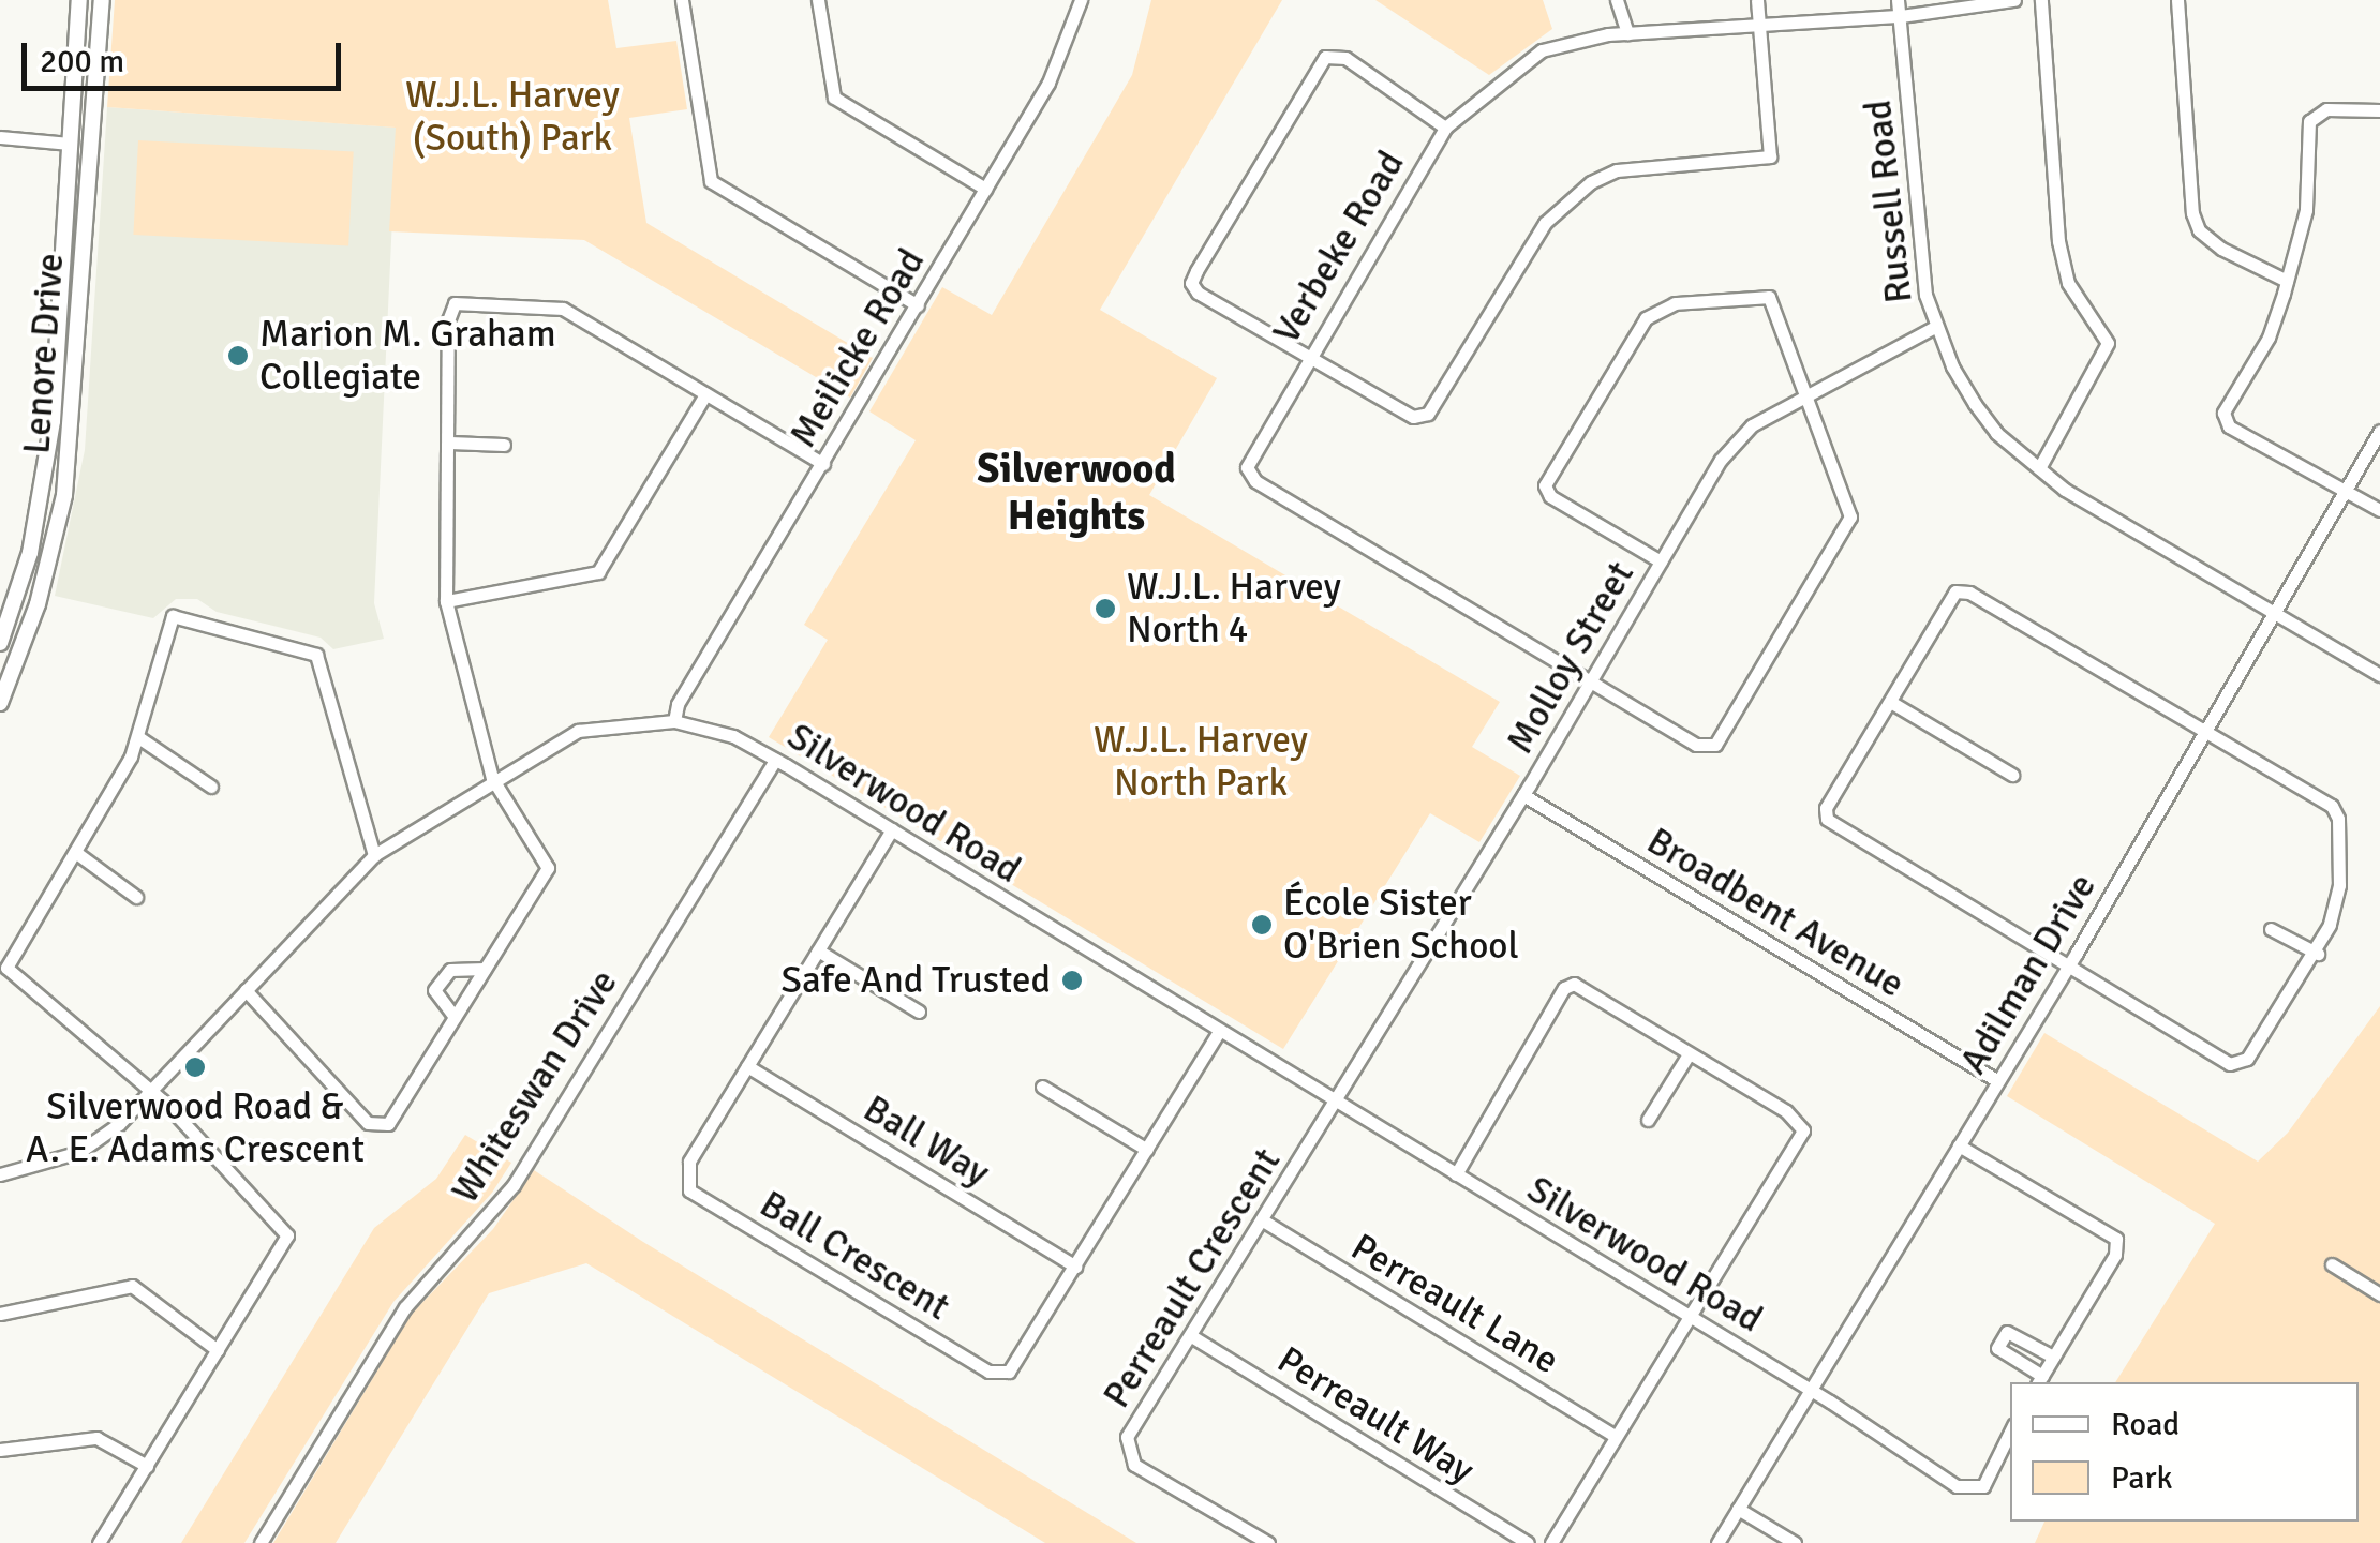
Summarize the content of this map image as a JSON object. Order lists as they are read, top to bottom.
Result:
{
  "streets": {
    "main road": ["Lenore Drive"],
    "street": [
      "Russell Road",
      "Verbeke Road",
      "Meilicke Road",
      "Molloy Street",
      "Silverwood Road",
      "Broadbent Avenue",
      "Adilman Drive",
      "Whiteswan Drive",
      "Ball Way",
      "Ball Crescent",
      "Perreault Crescent",
      "Perreault Lane",
      "Perreault Way"
    ]
  },
  "crossings": [
    ["Russell Road", "Verbeke Road"],
    ["Russell Road", "Molloy Street"],
    ["Russell Road", "Adilman Drive"],
    ["Verbeke Road", "Molloy Street"],
    ["Meilicke Road", "Silverwood Road"],
    ["Molloy Street", "Silverwood Road"],
    ["Molloy Street", "Broadbent Avenue"],
    ["Molloy Street", "Perreault Crescent"],
    ["Silverwood Road", "Adilman Drive"],
    ["Silverwood Road", "Whiteswan Drive"],
    ["Silverwood Road", "Ball Crescent"],
    ["Silverwood Road", "Perreault Crescent"],
    ["Broadbent Avenue", "Adilman Drive"],
    ["Ball Way", "Ball Crescent"],
    ["Perreault Crescent", "Perreault Lane"],
    ["Perreault Crescent", "Perreault Way"]
  ],
  "districts": ["Silverwood Heights"],
  "parks": ["W.J.L. Harvey (South) Park", "W.J.L. Harvey North Park"],
  "places": [
    "Marion M. Graham Collegiate",
    "W.J.L. Harvey North 4",
    "École Sister O'Brien School",
    "Safe And Trusted",
    "Silverwood Road & A. E. Adams Crescent"
  ],
  "legend": ["Road", "Park"],
  "scale_bar": "200 m"
}
